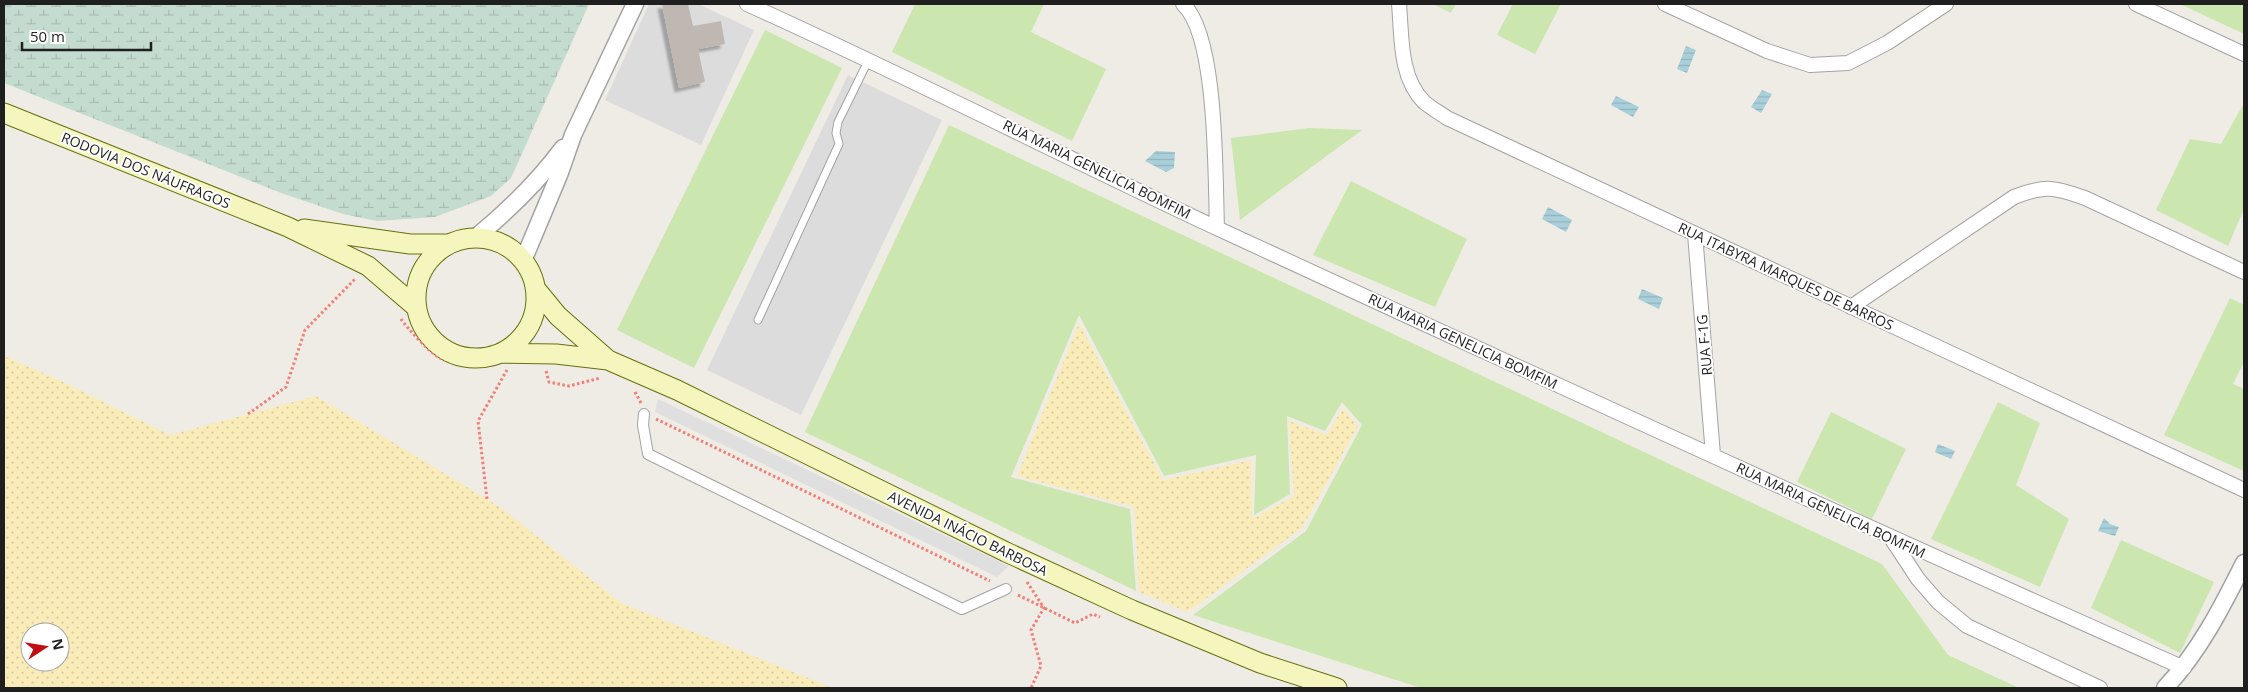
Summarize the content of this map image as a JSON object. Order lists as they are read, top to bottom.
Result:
{
  "streets": {
    "main road": ["RODOVIA DOS NÁUFRAGOS", "AVENIDA INÁCIO BARBOSA"],
    "street": ["RUA MARIA GENELICIA BOMFIM", "RUA ITABYRA MARQUES DE BARROS", "RUA F-1G"]
  },
  "crossings": [
    ["RUA MARIA GENELICIA BOMFIM", "RUA F-1G"],
    ["RUA ITABYRA MARQUES DE BARROS", "RUA F-1G"]
  ],
  "scale_bar": "50 m",
  "north": "right"
}
